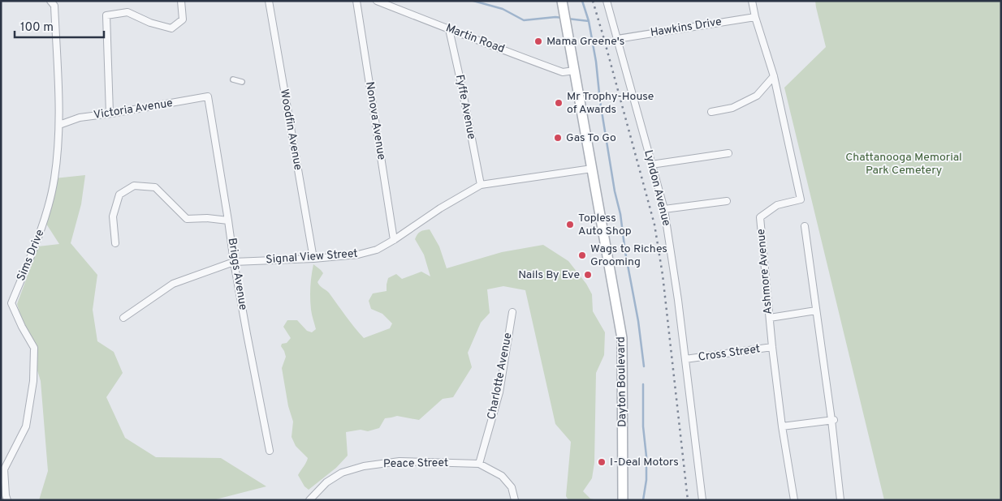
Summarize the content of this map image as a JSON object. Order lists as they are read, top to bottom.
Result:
{
  "streets": {
    "main road": ["Dayton Boulevard"],
    "street": [
      "Hawkins Drive",
      "Martin Road",
      "Fyffe Avenue",
      "Victoria Avenue",
      "Nonova Avenue",
      "Woodfin Avenue",
      "Lyndon Avenue",
      "Sims Drive",
      "Signal View Street",
      "Ashmore Avenue",
      "Briggs Avenue",
      "Cross Street",
      "Charlotte Avenue",
      "Peace Street"
    ]
  },
  "crossings": [
    ["Hawkins Drive", "Lyndon Avenue"],
    ["Hawkins Drive", "Ashmore Avenue"],
    ["Martin Road", "Fyffe Avenue"],
    ["Martin Road", "Dayton Boulevard"],
    ["Fyffe Avenue", "Signal View Street"],
    ["Victoria Avenue", "Sims Drive"],
    ["Victoria Avenue", "Briggs Avenue"],
    ["Nonova Avenue", "Signal View Street"],
    ["Woodfin Avenue", "Signal View Street"],
    ["Lyndon Avenue", "Cross Street"],
    ["Signal View Street", "Briggs Avenue"],
    ["Signal View Street", "Dayton Boulevard"],
    ["Ashmore Avenue", "Cross Street"],
    ["Charlotte Avenue", "Peace Street"]
  ],
  "parks": ["Chattanooga Memorial Park Cemetery"],
  "places": [
    "Mama Greene's",
    "Mr Trophy-House of Awards",
    "Gas To Go",
    "Topless Auto Shop",
    "Wags to Riches Grooming",
    "Nails By Eve",
    "I-Deal Motors"
  ],
  "scale_bar": "100 m"
}
